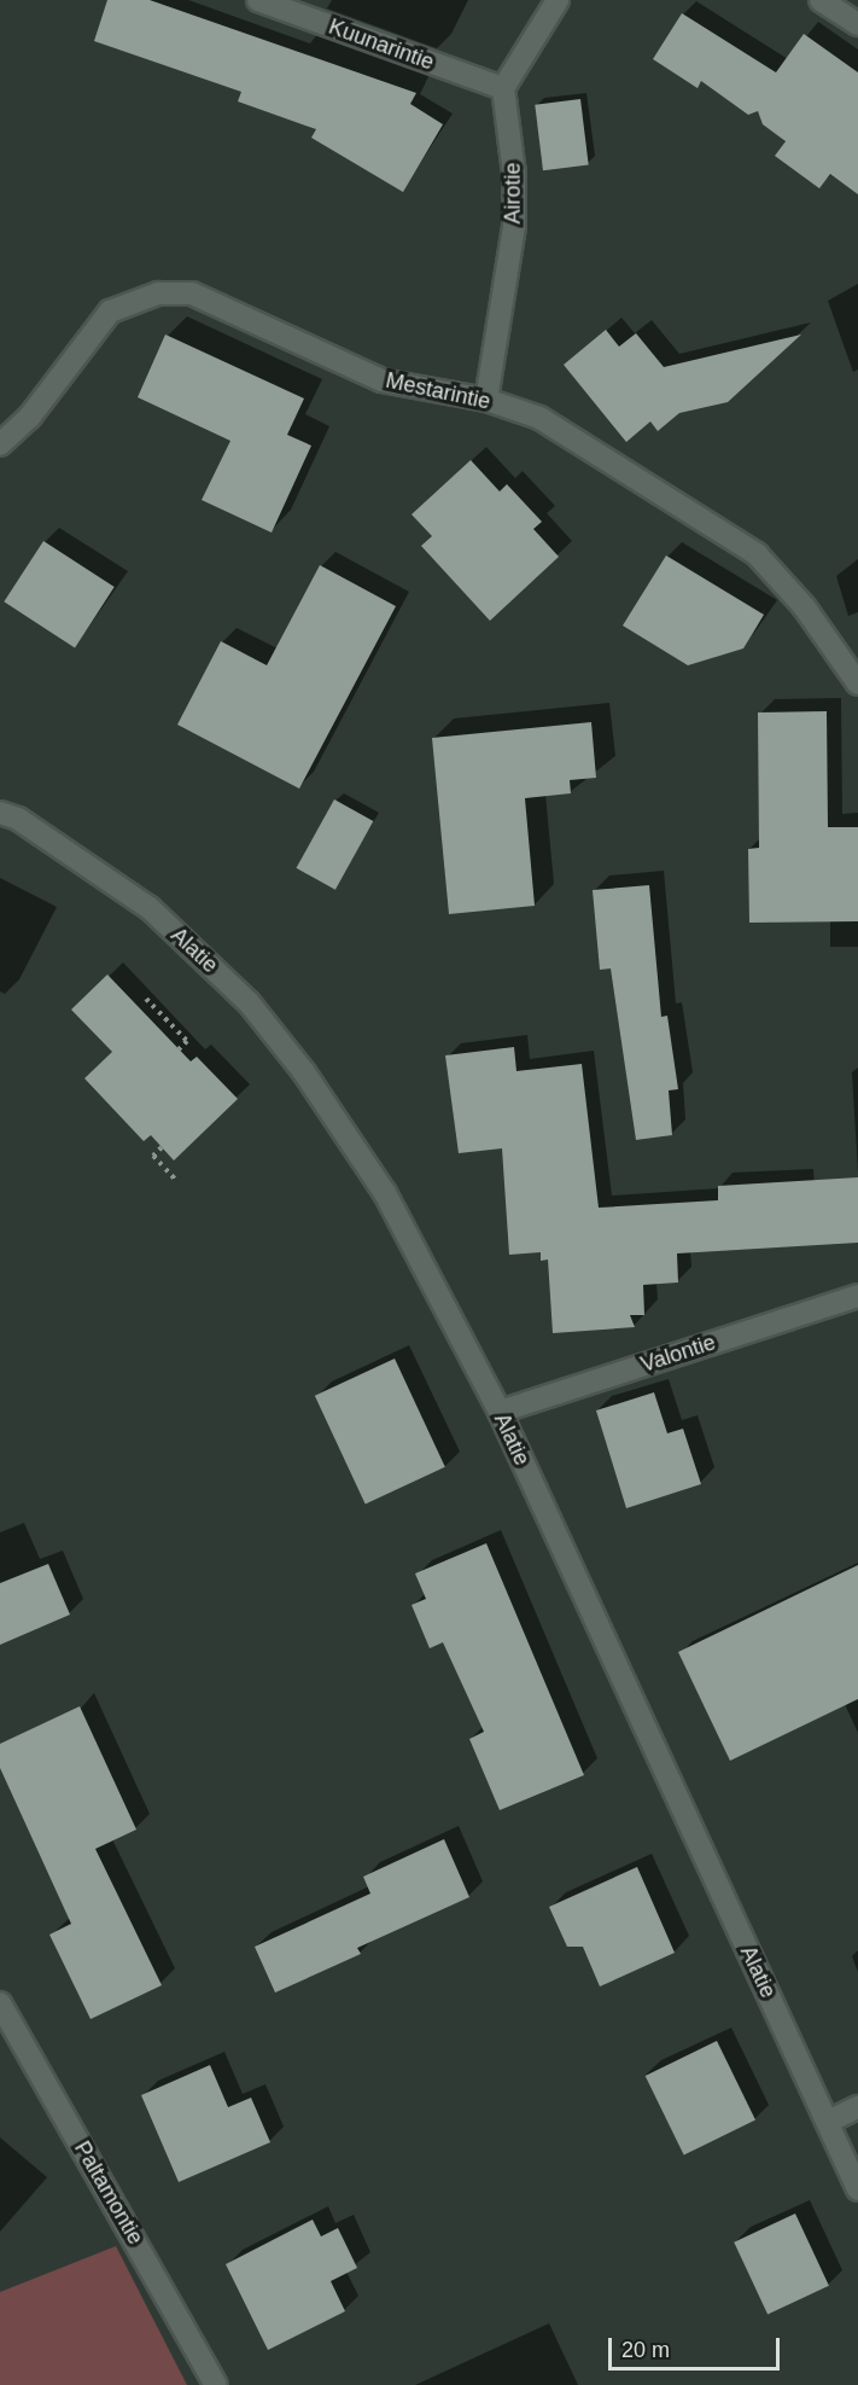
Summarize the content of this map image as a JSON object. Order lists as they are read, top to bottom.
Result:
{
  "streets": {
    "street": [
      "Kuunarintie",
      "Airotie",
      "Mestarintie",
      "Alatie",
      "Valontie",
      "Paltamontie"
    ]
  },
  "crossings": [
    ["Kuunarintie", "Airotie"],
    ["Airotie", "Mestarintie"],
    ["Alatie", "Valontie"]
  ],
  "scale_bar": "20 m"
}
